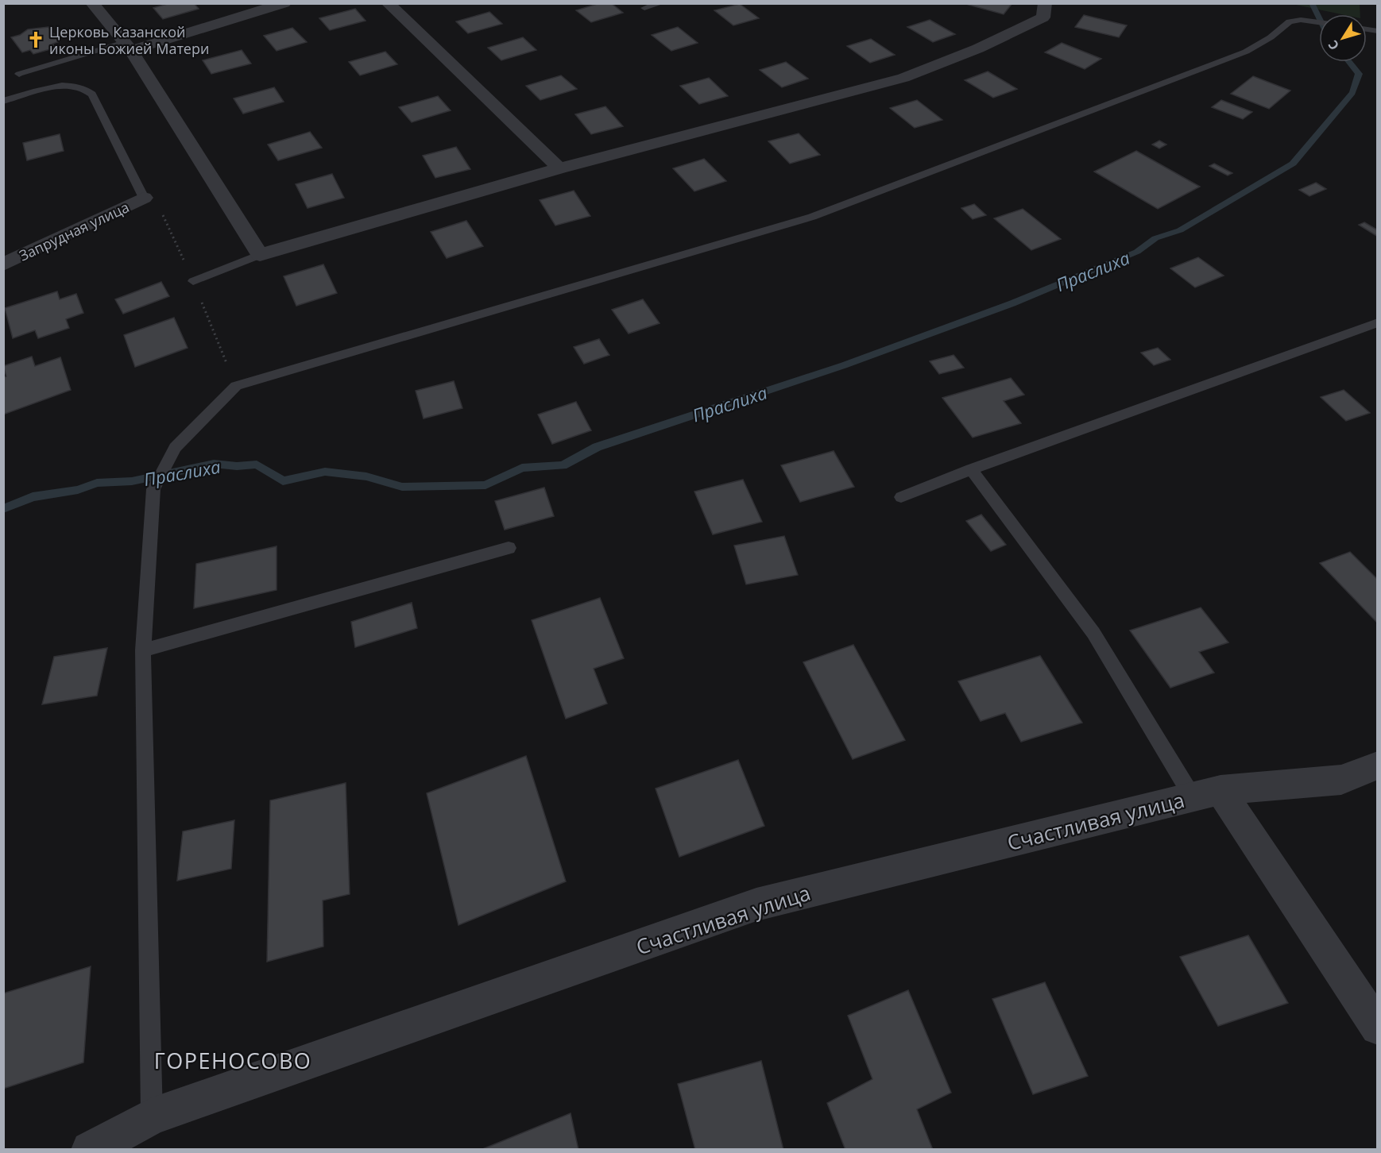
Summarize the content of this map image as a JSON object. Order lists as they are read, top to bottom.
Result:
{
  "streets": {
    "street": ["Запрудная улица", "Счастливая улица"]
  },
  "districts": ["ГОРЕНОСОВО"],
  "water": ["Праслиха"],
  "places": {
    "church": ["Церковь Казанской иконы Божией Матери"]
  },
  "north": "bottom left"
}
